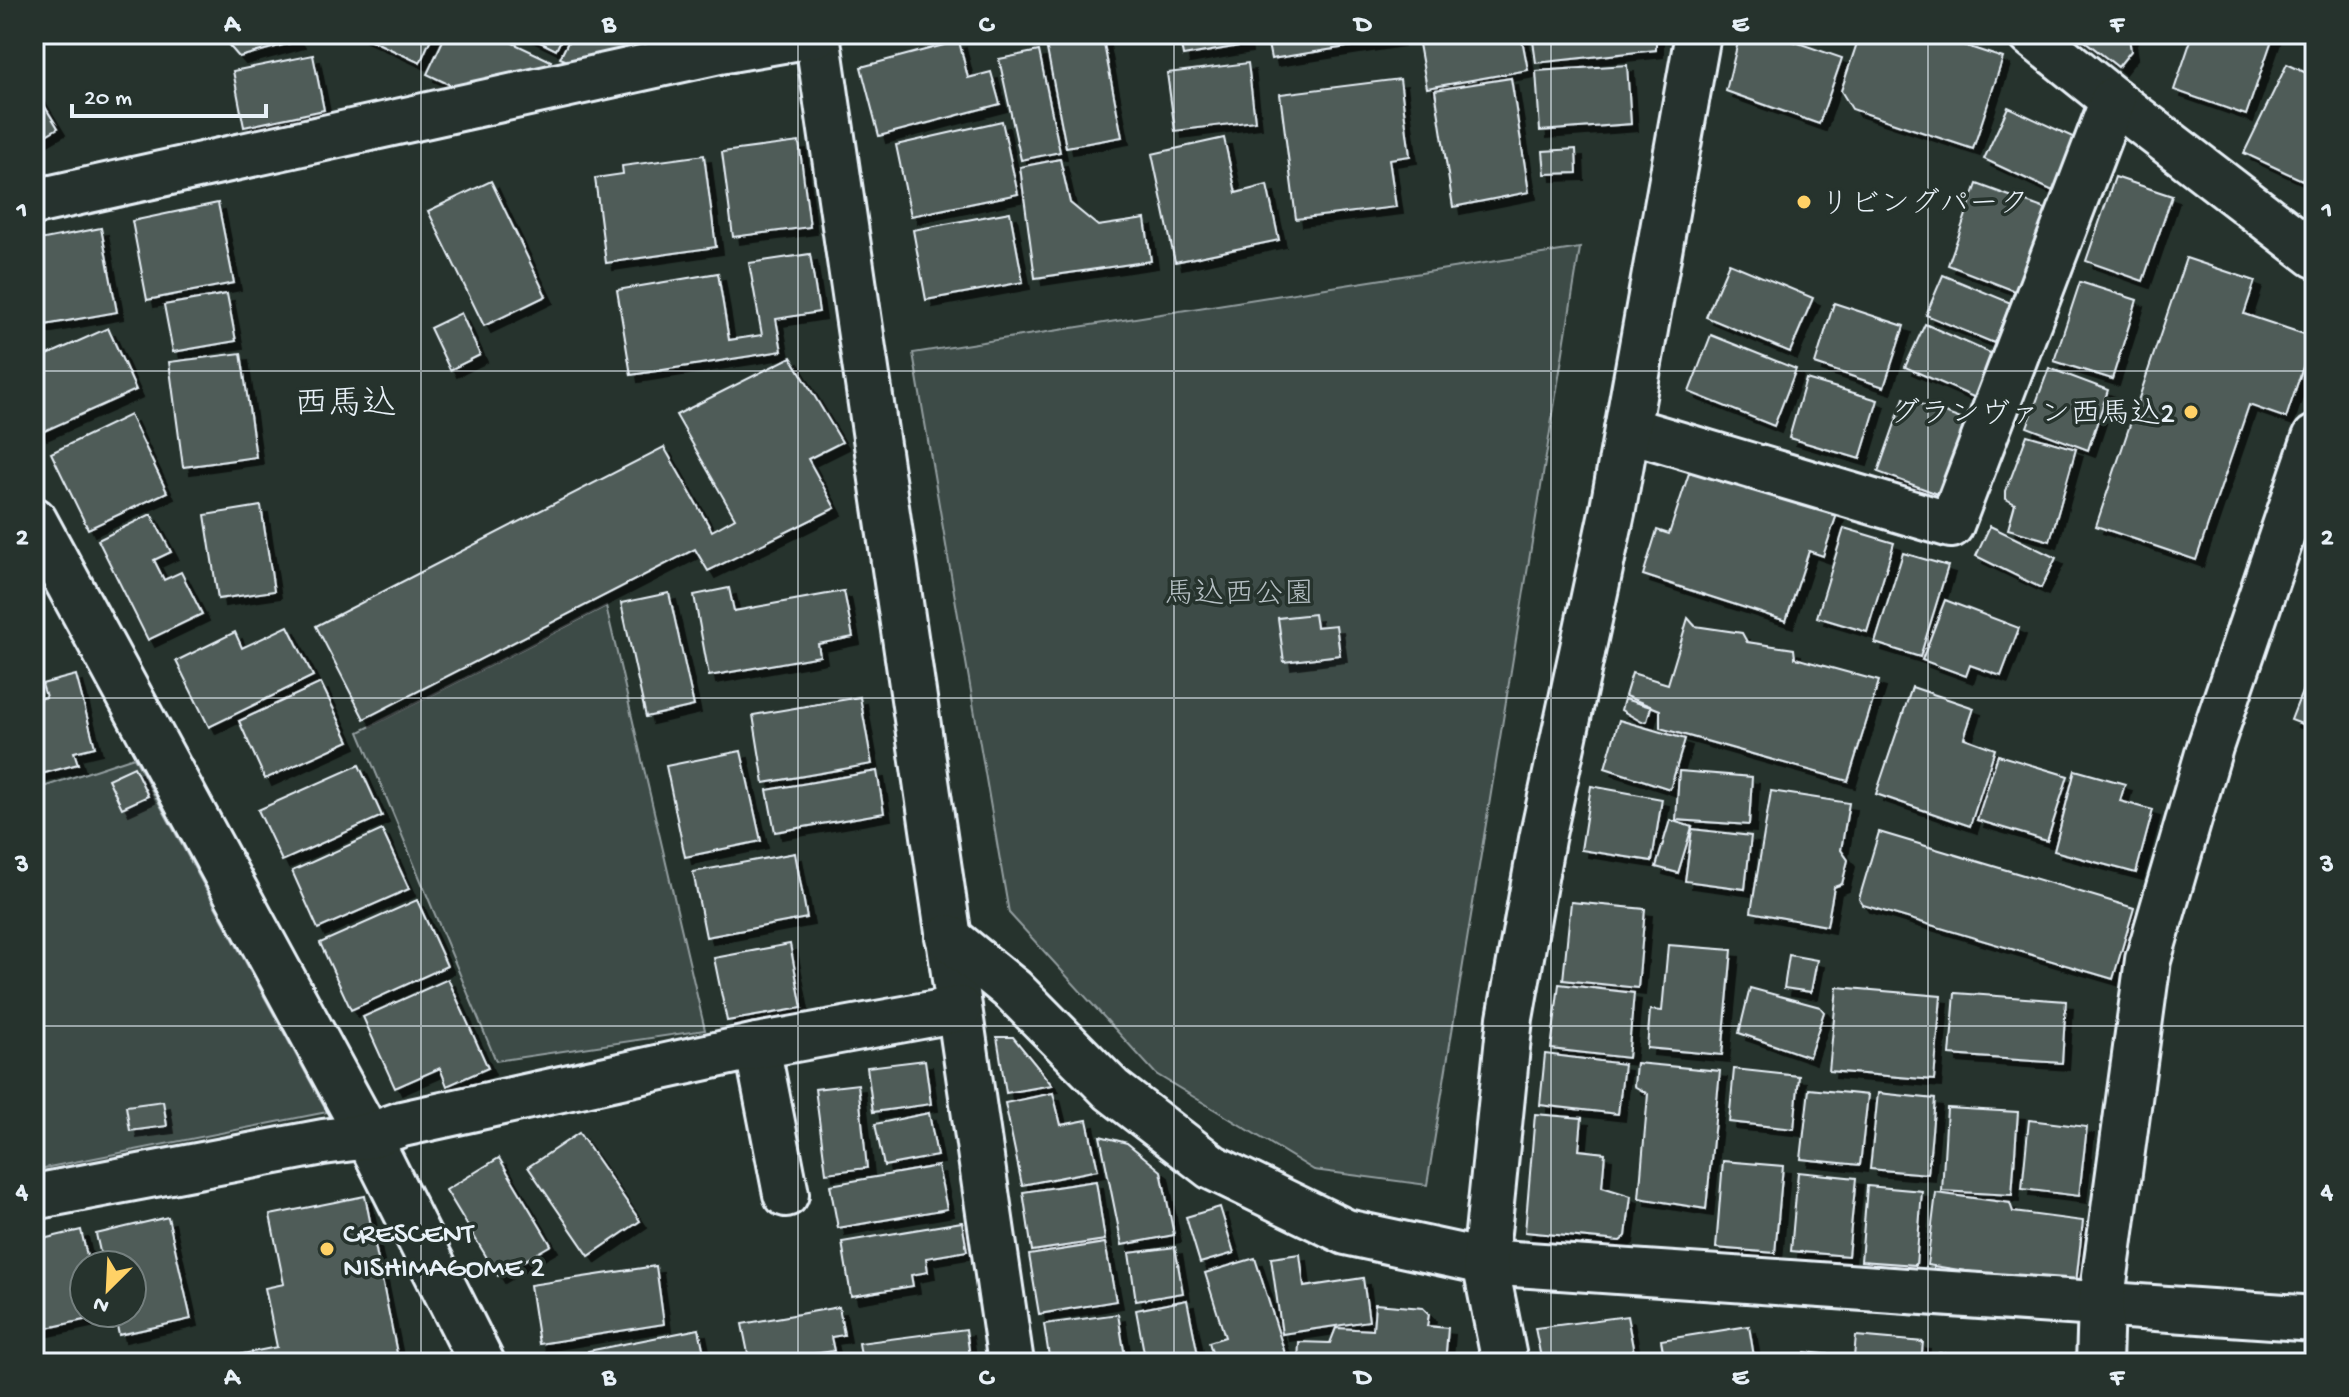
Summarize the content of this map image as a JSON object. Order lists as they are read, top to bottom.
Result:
{
  "districts": ["西馬込"],
  "parks": ["馬込西公園"],
  "places": ["リビングパーク", "グランヴァン西馬込2", "CRESCENT NISHIMAGOME 2"],
  "scale_bar": "20 m",
  "north": "bottom left",
  "grid": {
    "columns": [
      "A",
      "B",
      "C",
      "D",
      "E",
      "F"
    ],
    "rows": [
      "1",
      "2",
      "3",
      "4"
    ]
  }
}
